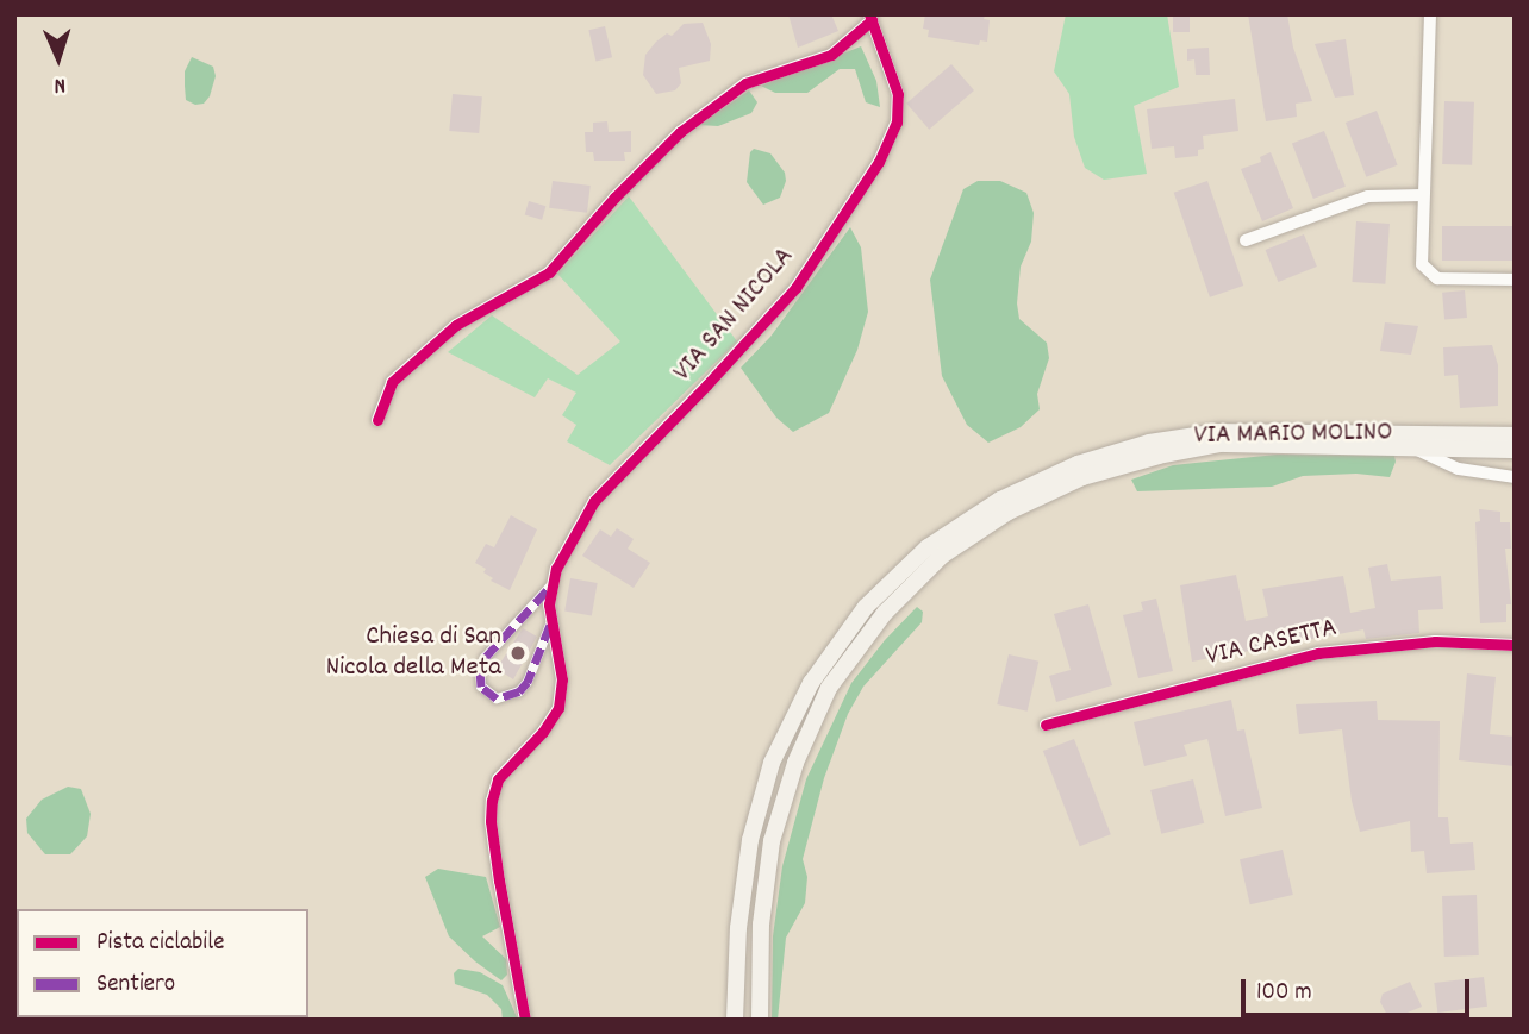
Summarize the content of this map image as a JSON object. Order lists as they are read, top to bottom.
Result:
{
  "streets": {
    "main road": ["VIA MARIO MOLINO"],
    "street": ["VIA SAN NICOLA", "VIA CASETTA"]
  },
  "places": ["Chiesa di San Nicola della Meta"],
  "legend": ["Pista ciclabile", "Sentiero"],
  "scale_bar": "100 m",
  "north": "bottom"
}
